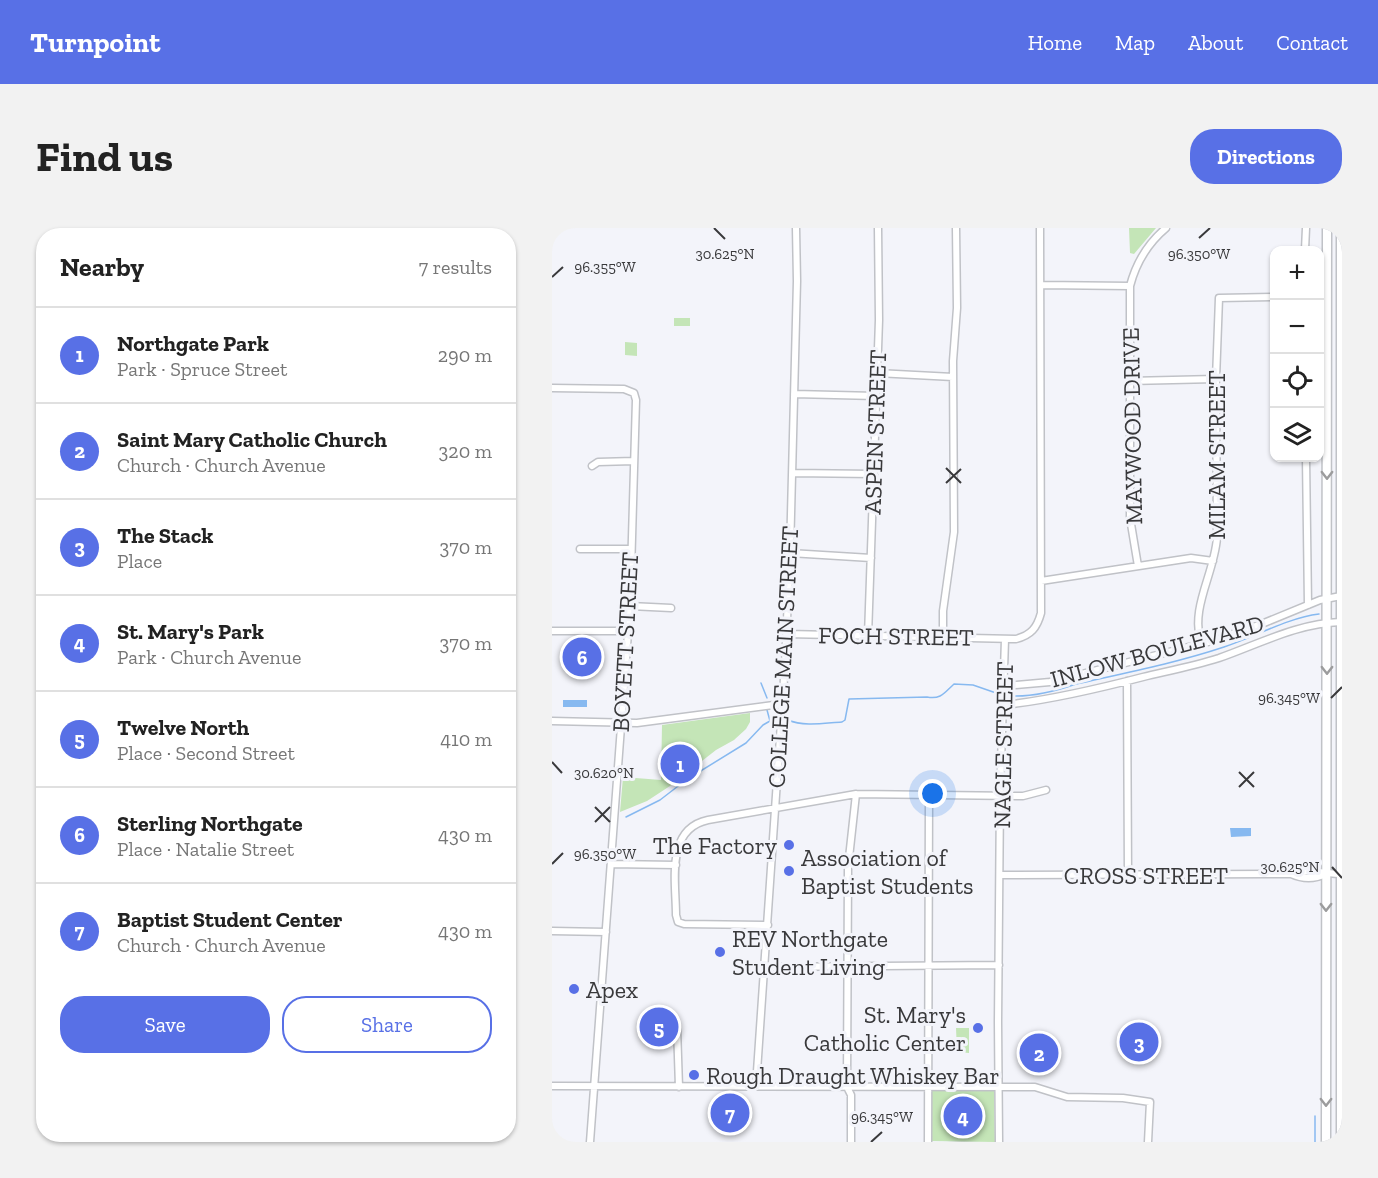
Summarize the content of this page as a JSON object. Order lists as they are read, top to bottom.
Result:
{
  "streets": {
    "street": [
      "MAYWOOD DRIVE",
      "ASPEN STREET",
      "MILAM STREET",
      "FOCH STREET",
      "BOYETT STREET",
      "INLOW BOULEVARD",
      "COLLEGE MAIN STREET",
      "NAGLE STREET",
      "CROSS STREET"
    ]
  },
  "crossings": [
    ["ASPEN STREET", "FOCH STREET"],
    ["MILAM STREET", "INLOW BOULEVARD"],
    ["FOCH STREET", "COLLEGE MAIN STREET"],
    ["FOCH STREET", "NAGLE STREET"],
    ["INLOW BOULEVARD", "NAGLE STREET"],
    ["NAGLE STREET", "CROSS STREET"]
  ],
  "places": [
    "The Factory",
    "Association of Baptist Students",
    "REV Northgate Student Living",
    "Apex",
    "St. Mary's Catholic Center",
    "Rough Draught Whiskey Bar"
  ],
  "page": {
    "header": "Turnpoint",
    "nav": [
      "Home",
      "Map",
      "About",
      "Contact"
    ],
    "buttons": [
      "Directions",
      ["Save", "Share"]
    ],
    "title": "Find us",
    "heading": ["Nearby", "7 results"],
    "map_buttons": ["+", "−"],
    "list": [
      {
        "mark": "1",
        "name": "Northgate Park",
        "note": "Park · Spruce Street",
        "value": "290 m"
      },
      {
        "mark": "2",
        "name": "Saint Mary Catholic Church",
        "note": "Church · Church Avenue",
        "value": "320 m"
      },
      {
        "mark": "3",
        "name": "The Stack",
        "note": "Place",
        "value": "370 m"
      },
      {
        "mark": "4",
        "name": "St. Mary's Park",
        "note": "Park · Church Avenue",
        "value": "370 m"
      },
      {
        "mark": "5",
        "name": "Twelve North",
        "note": "Place · Second Street",
        "value": "410 m"
      },
      {
        "mark": "6",
        "name": "Sterling Northgate",
        "note": "Place · Natalie Street",
        "value": "430 m"
      },
      {
        "mark": "7",
        "name": "Baptist Student Center",
        "note": "Church · Church Avenue",
        "value": "430 m"
      }
    ],
    "pins": [
      "6",
      "1",
      "5",
      "3",
      "2",
      "7",
      "4"
    ]
  },
  "coordinates": [
    "96.350°W",
    "30.625°N",
    "96.355°W",
    "96.345°W",
    "30.620°N"
  ]
}
